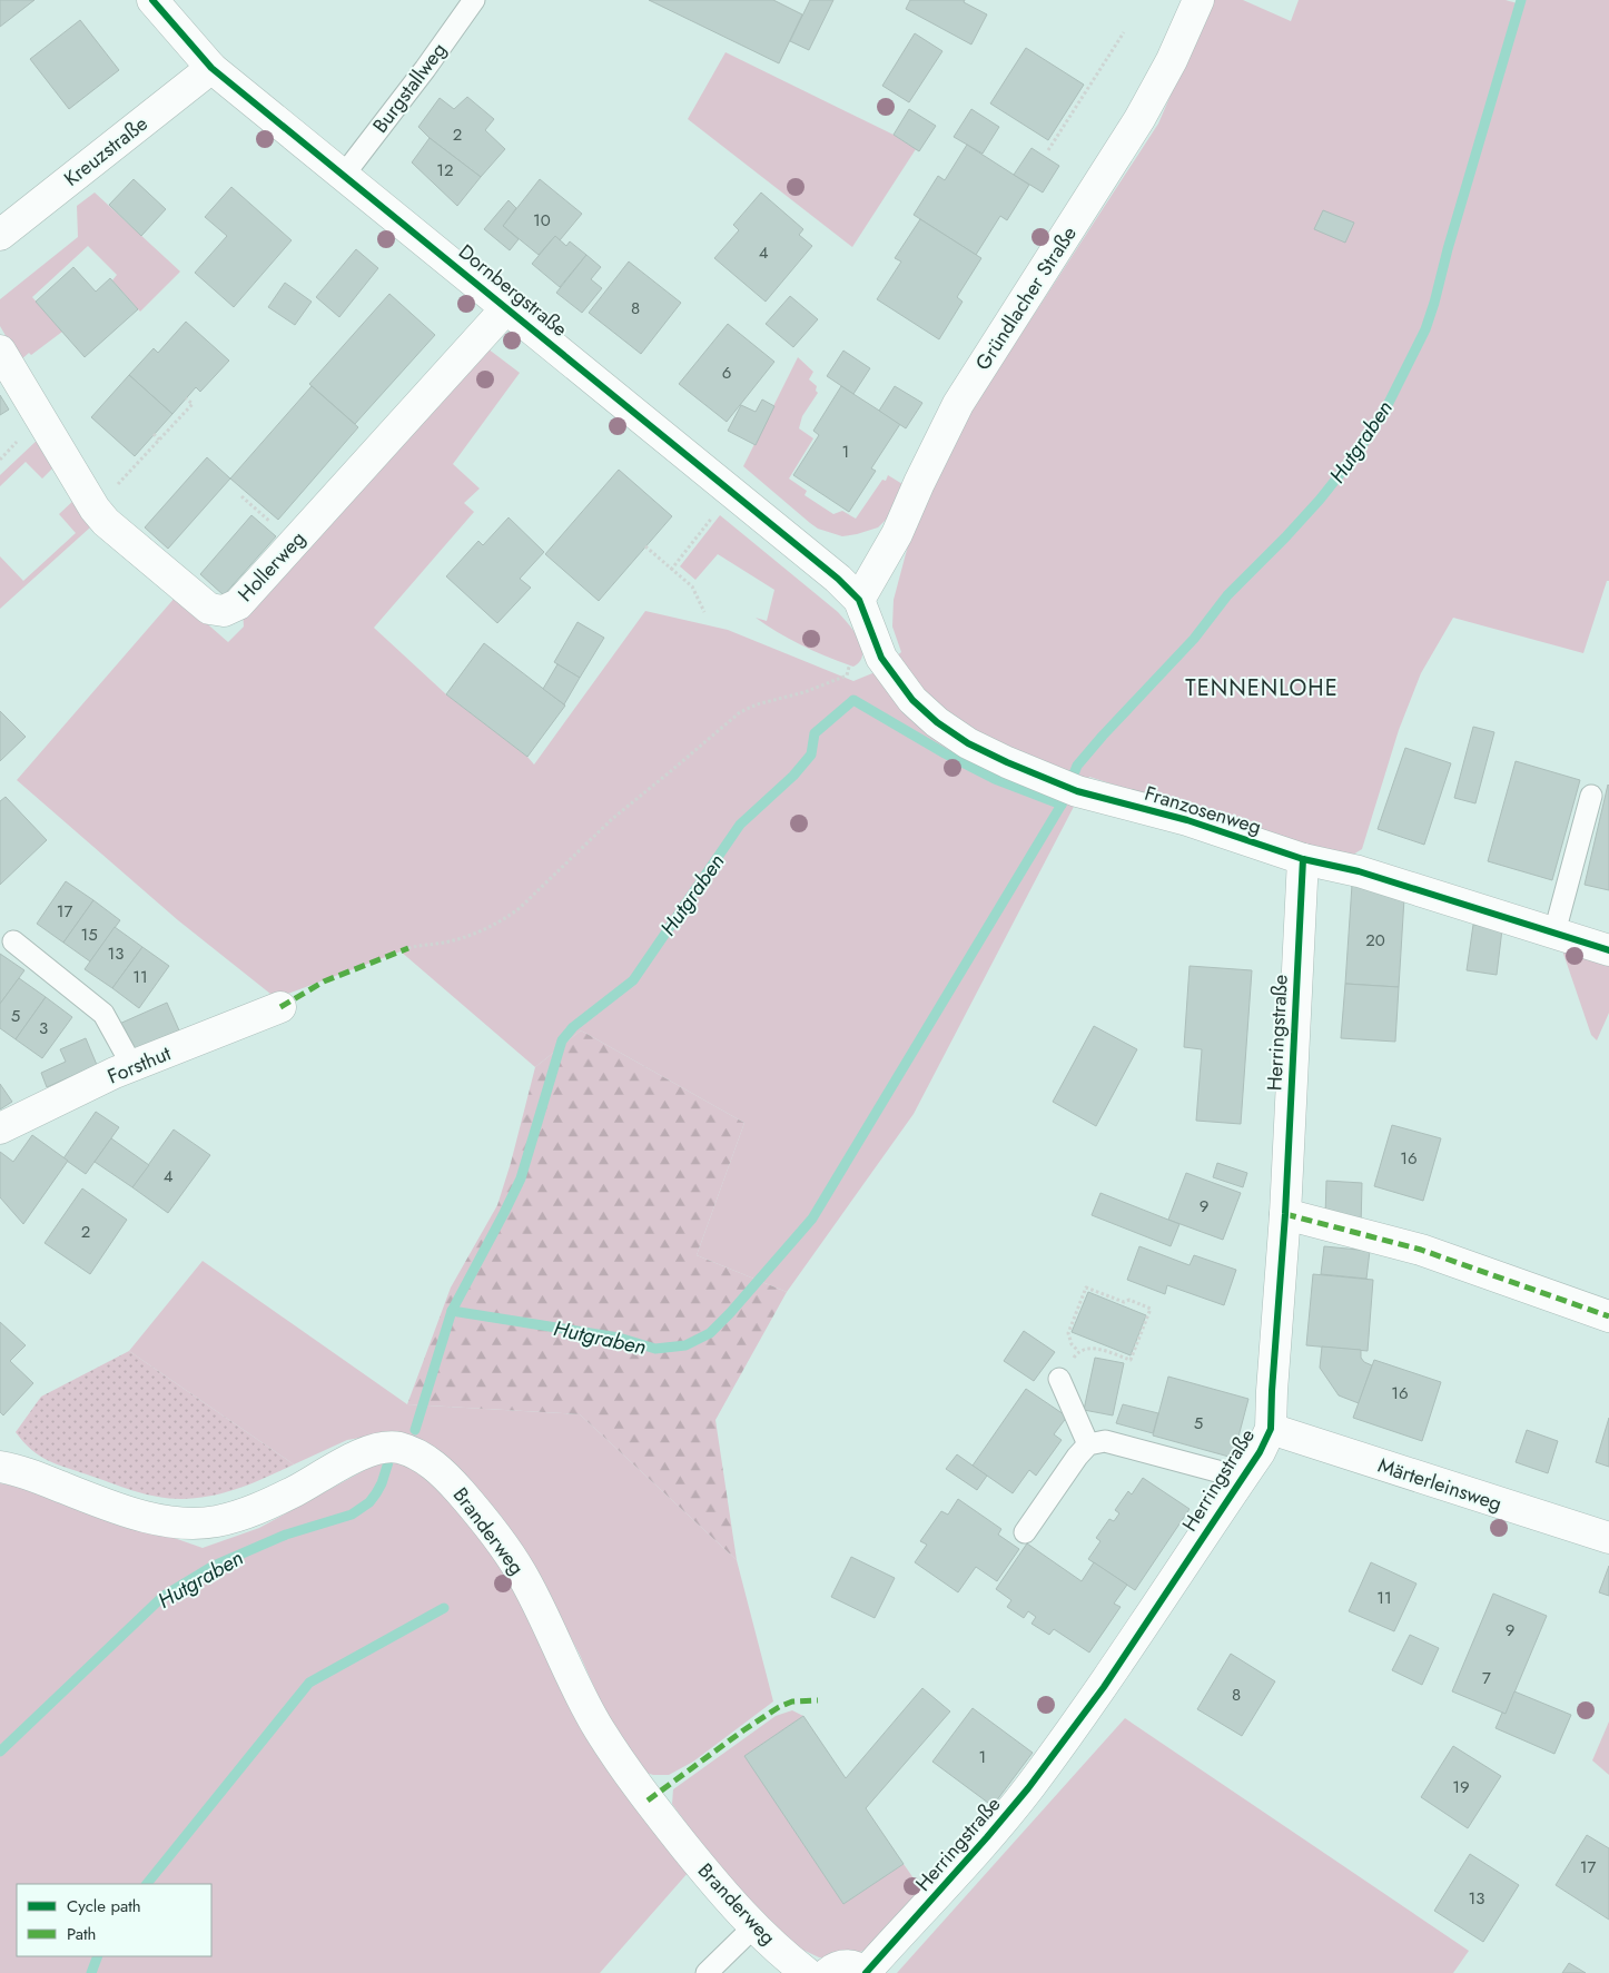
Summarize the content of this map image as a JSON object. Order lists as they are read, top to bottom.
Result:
{
  "streets": {
    "street": [
      "Kreuzstraße",
      "Dornbergstraße",
      "Gründlacher Straße",
      "Hollerweg",
      "Franzosenweg",
      "Herringstraße",
      "Forsthut",
      "Märterleinsweg",
      "Branderweg"
    ],
    "lane": ["Burgstallweg"]
  },
  "crossings": [
    ["Burgstallweg", "Dornbergstraße"],
    ["Kreuzstraße", "Dornbergstraße"],
    ["Dornbergstraße", "Gründlacher Straße"],
    ["Dornbergstraße", "Hollerweg"],
    ["Dornbergstraße", "Franzosenweg"],
    ["Gründlacher Straße", "Franzosenweg"],
    ["Franzosenweg", "Herringstraße"],
    ["Herringstraße", "Märterleinsweg"]
  ],
  "districts": ["TENNENLOHE"],
  "water": ["Hutgraben"],
  "house_numbers": [
    "2",
    "12",
    "10",
    "4",
    "8",
    "6",
    "1",
    "17",
    "15",
    "20",
    "13",
    "11",
    "5",
    "3",
    "16",
    "4",
    "9",
    "2",
    "16",
    "5",
    "11",
    "9",
    "7",
    "8",
    "1",
    "19",
    "17",
    "13"
  ],
  "legend": ["Cycle path", "Path"]
}
